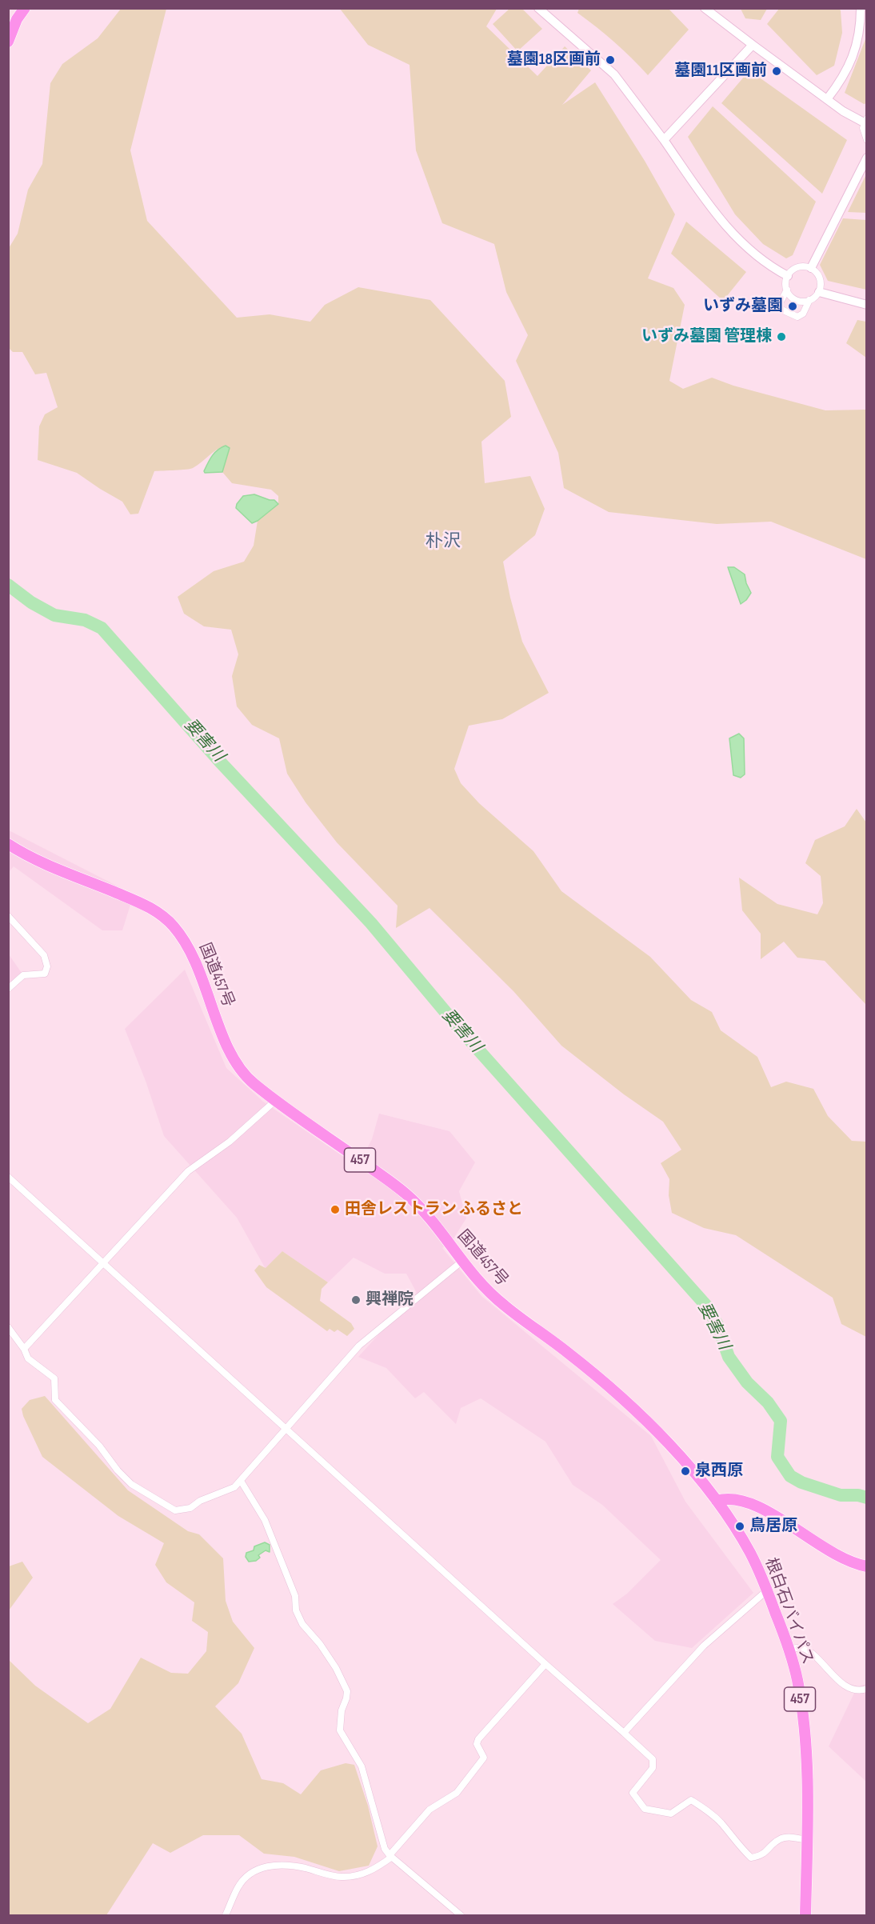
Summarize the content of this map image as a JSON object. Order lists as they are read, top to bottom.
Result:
{
  "streets": {
    "highway": ["国道457号", "457", "根白石バイパス"]
  },
  "crossings": [
    ["国道457号", "根白石バイパス"]
  ],
  "districts": ["朴沢"],
  "water": ["要害川"],
  "places": [
    "墓園18区画前",
    "墓園11区画前",
    "いずみ墓園",
    "いずみ墓園 管理棟",
    "田舎レストラン ふるさと",
    "興禅院",
    "泉西原",
    "鳥居原"
  ]
}
